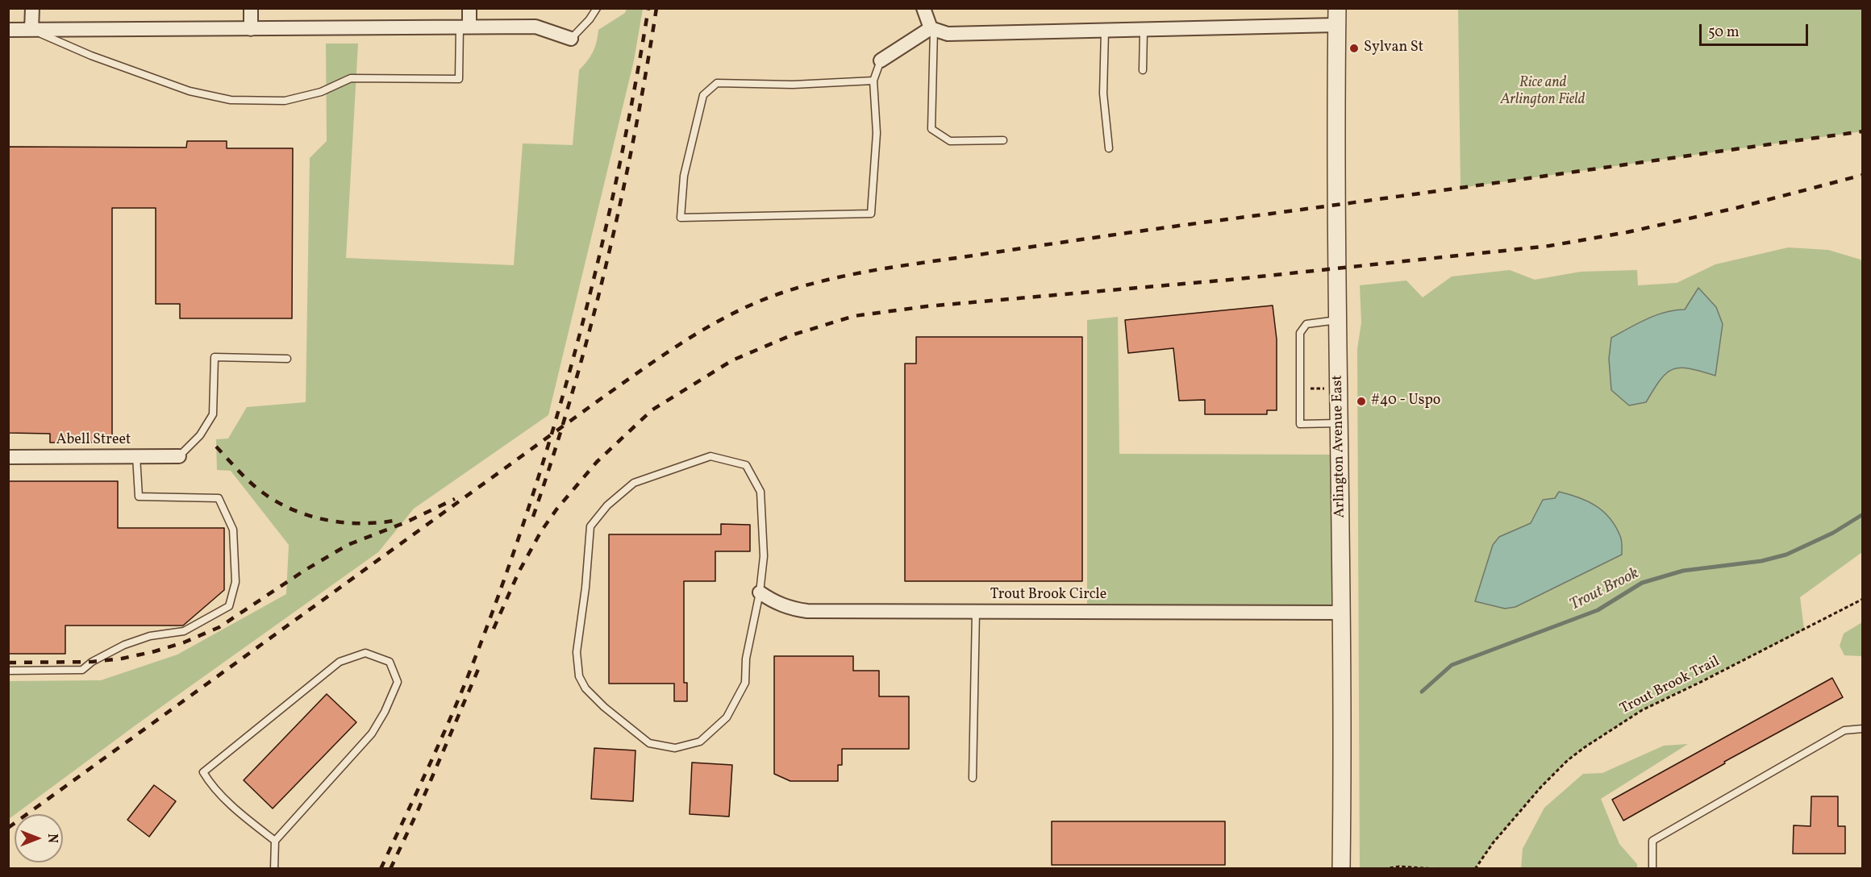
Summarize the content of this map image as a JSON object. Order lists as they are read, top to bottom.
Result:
{
  "streets": {
    "street": ["Abell Street", "Arlington Avenue East", "Trout Brook Circle"],
    "path": ["Trout Brook Trail"]
  },
  "crossings": [
    ["Arlington Avenue East", "Trout Brook Circle"]
  ],
  "water": ["Trout Brook"],
  "parks": ["Rice and Arlington Field"],
  "places": ["Sylvan St", "#40 - Uspo"],
  "scale_bar": "50 m",
  "north": "right"
}
